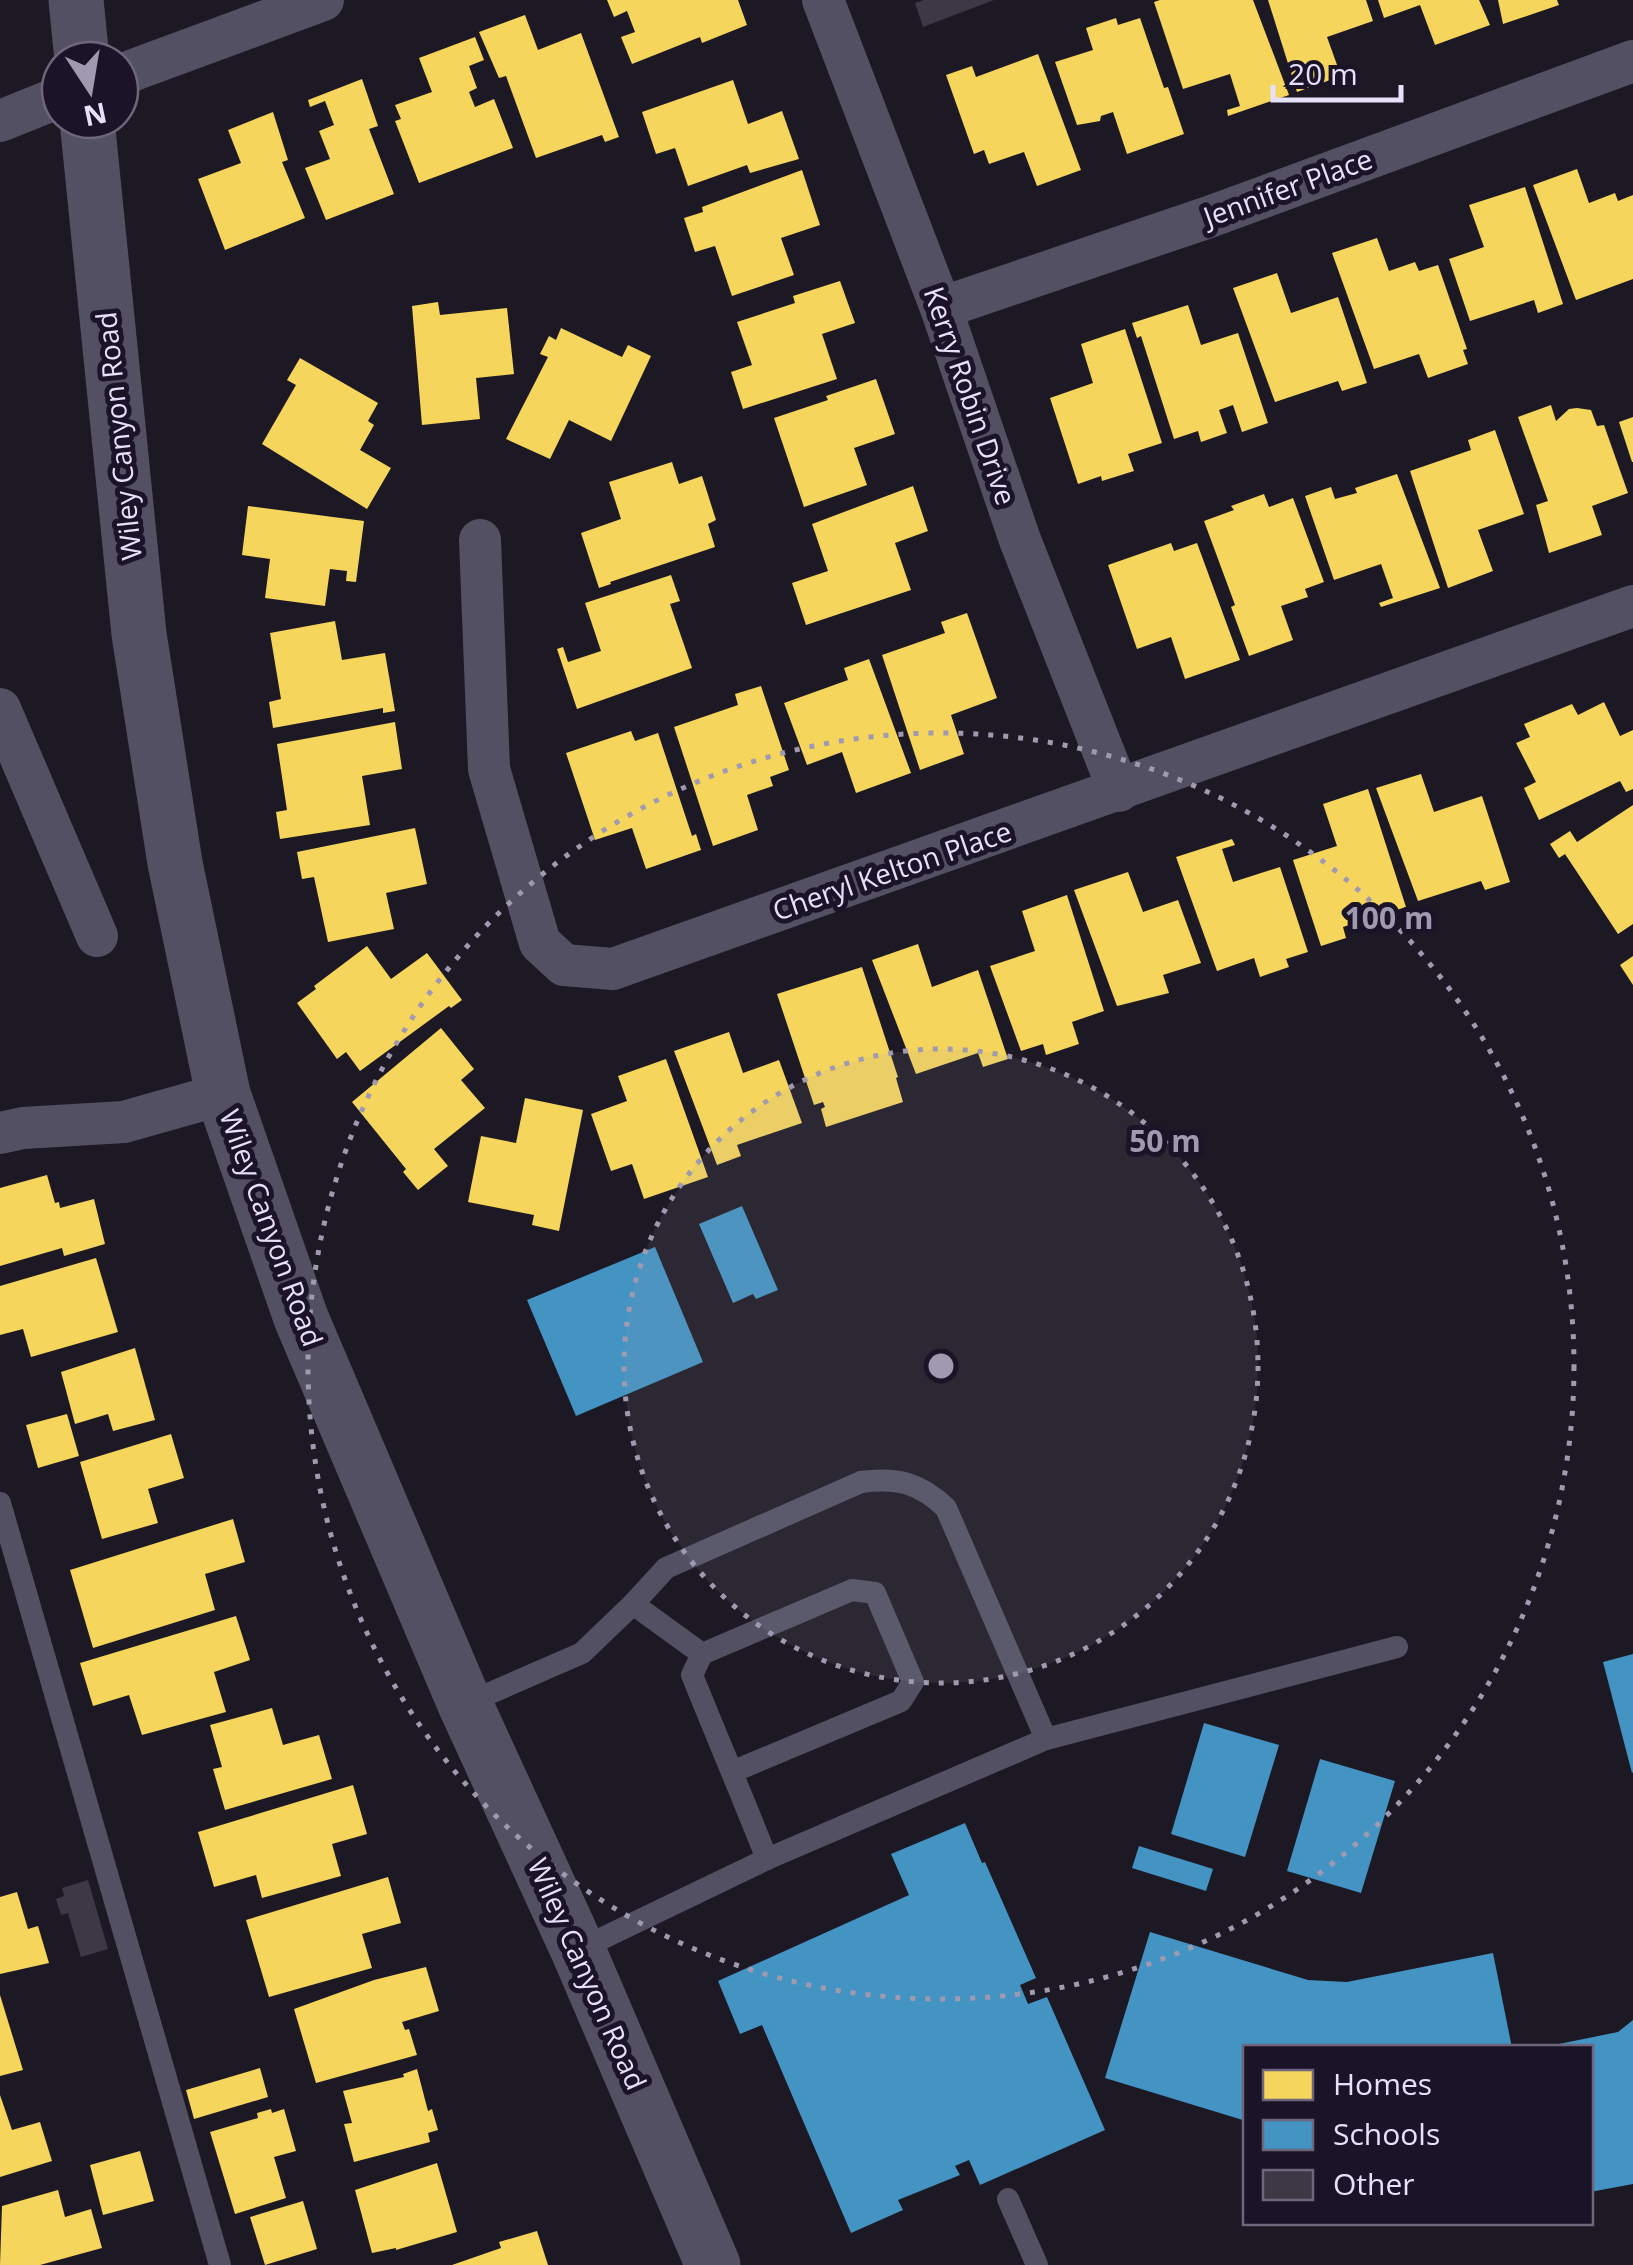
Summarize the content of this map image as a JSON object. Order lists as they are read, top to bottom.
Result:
{
  "streets": {
    "street": [
      "Jennifer Place",
      "Kerry Robin Drive",
      "Wiley Canyon Road",
      "Cheryl Kelton Place"
    ]
  },
  "crossings": [
    ["Jennifer Place", "Kerry Robin Drive"],
    ["Kerry Robin Drive", "Cheryl Kelton Place"]
  ],
  "legend": ["Homes", "Schools", "Other"],
  "scale_bar": "20 m",
  "north": "bottom",
  "rings": ["100 m", "50 m"]
}
